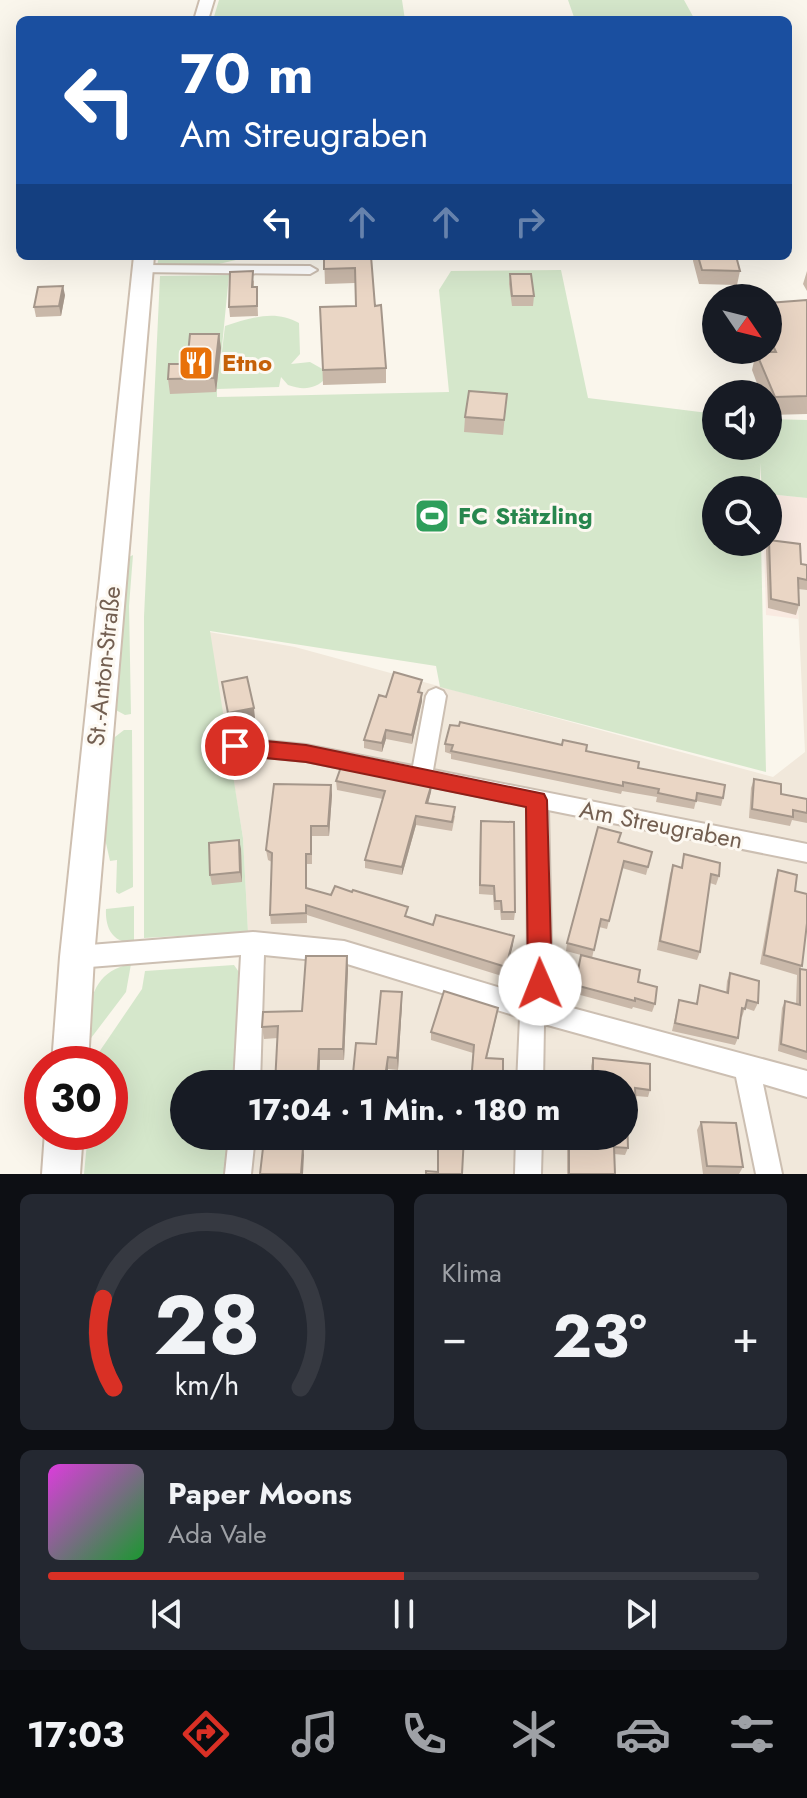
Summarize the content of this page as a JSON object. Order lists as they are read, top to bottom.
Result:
{
  "streets": {
    "street": ["St.-Anton-Straße", "Am Streugraben"]
  },
  "places": {
    "restaurant": ["Etno"],
    "sports": ["FC Stätzling"]
  },
  "north": "bottom right",
  "page": {
    "turn": ["70 m", "Am Streugraben"],
    "limit": "30",
    "trip": "17:04 · 1 Min. · 180 m",
    "tile": "Klima",
    "heat": ["−", "23°", "+"],
    "song": ["Paper Moons", "Ada Vale"],
    "tabs": "17:03",
    "gauge": ["28", "km/h"]
  }
}
